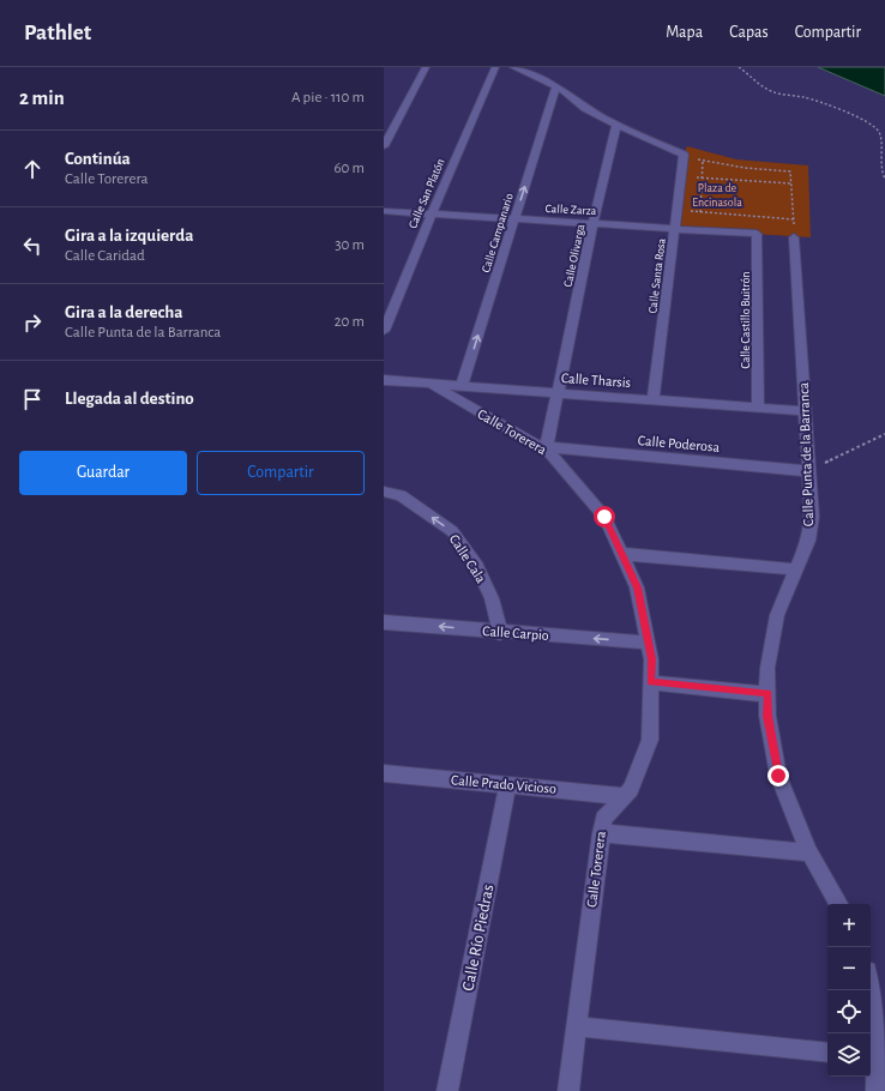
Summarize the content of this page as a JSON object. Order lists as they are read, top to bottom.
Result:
{
  "streets": {
    "street": [
      "Calle San Platón",
      "Calle Zarza",
      "Calle Campanario",
      "Calle Olivarga",
      "Calle Santa Rosa",
      "Calle Castillo Buitrón",
      "Calle Tharsis",
      "Calle Torerera",
      "Calle Poderosa",
      "Calle Punta de la Barranca",
      "Calle Cala",
      "Calle Carpio",
      "Calle Prado Vicioso",
      "Calle Río Piedras"
    ]
  },
  "crossings": [
    ["Calle San Platón", "Calle Zarza"],
    ["Calle Zarza", "Calle Campanario"],
    ["Calle Zarza", "Calle Olivarga"],
    ["Calle Zarza", "Calle Santa Rosa"],
    ["Calle Zarza", "Calle Castillo Buitrón"],
    ["Calle Campanario", "Calle Tharsis"],
    ["Calle Olivarga", "Calle Tharsis"],
    ["Calle Olivarga", "Calle Torerera"],
    ["Calle Olivarga", "Calle Poderosa"],
    ["Calle Santa Rosa", "Calle Tharsis"],
    ["Calle Castillo Buitrón", "Calle Tharsis"],
    ["Calle Tharsis", "Calle Torerera"],
    ["Calle Tharsis", "Calle Punta de la Barranca"],
    ["Calle Torerera", "Calle Poderosa"],
    ["Calle Torerera", "Calle Carpio"],
    ["Calle Torerera", "Calle Prado Vicioso"],
    ["Calle Poderosa", "Calle Punta de la Barranca"],
    ["Calle Cala", "Calle Carpio"],
    ["Calle Prado Vicioso", "Calle Río Piedras"]
  ],
  "one_way": ["Calle Campanario", "Calle Cala", "Calle Carpio"],
  "parks": ["Plaza de Encinasola"],
  "page": {
    "header": "Pathlet",
    "nav": ["Mapa", "Capas", "Compartir"],
    "heading": ["2 min", "A pie · 110 m"],
    "list": [
      ["Continúa", "Calle Torerera", "60 m"],
      ["Gira a la izquierda", "Calle Caridad", "30 m"],
      ["Gira a la derecha", "Calle Punta de la Barranca", "20 m"],
      "Llegada al destino"
    ],
    "buttons": ["Guardar", "Compartir"],
    "map_buttons": ["+", "−"]
  }
}
